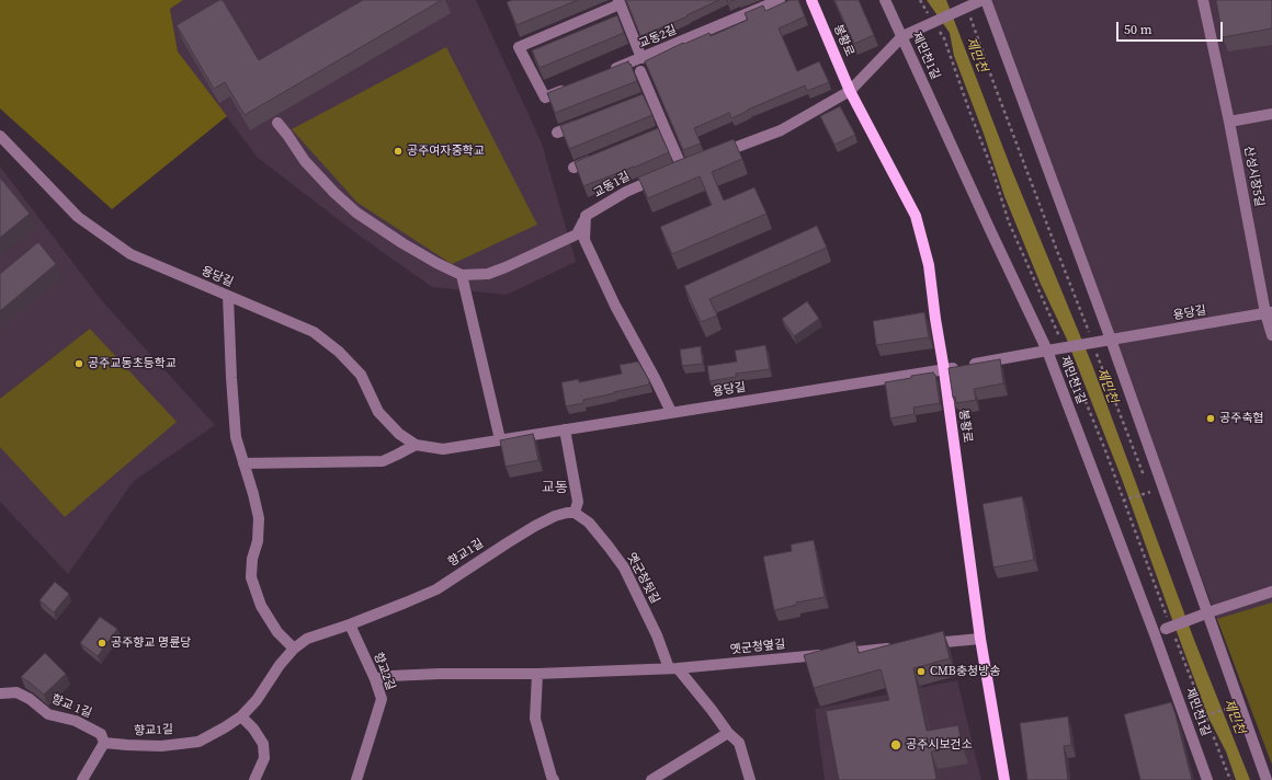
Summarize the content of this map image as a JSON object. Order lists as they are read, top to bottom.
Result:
{
  "streets": {
    "main road": ["봉황로"],
    "street": [
      "교동2길",
      "제민천1길",
      "산성시장5길",
      "교동1길",
      "용당길",
      "향교1길",
      "옛군청뒷길",
      "옛군청옆길",
      "향교2길",
      "향교 1길"
    ]
  },
  "crossings": [
    ["봉황로", "용당길"],
    ["제민천1길", "용당길"],
    ["산성시장5길", "용당길"],
    ["향교1길", "옛군청뒷길"],
    ["향교1길", "향교2길"],
    ["향교1길", "향교 1길"],
    ["옛군청뒷길", "옛군청옆길"],
    ["옛군청옆길", "향교2길"]
  ],
  "districts": ["교동"],
  "water": ["제민천"],
  "places": [
    "공주여자중학교",
    "공주교동초등학교",
    "공주축협",
    "공주향교 명륜당",
    "CMB충청방송",
    "공주시보건소"
  ],
  "scale_bar": "50 m"
}
